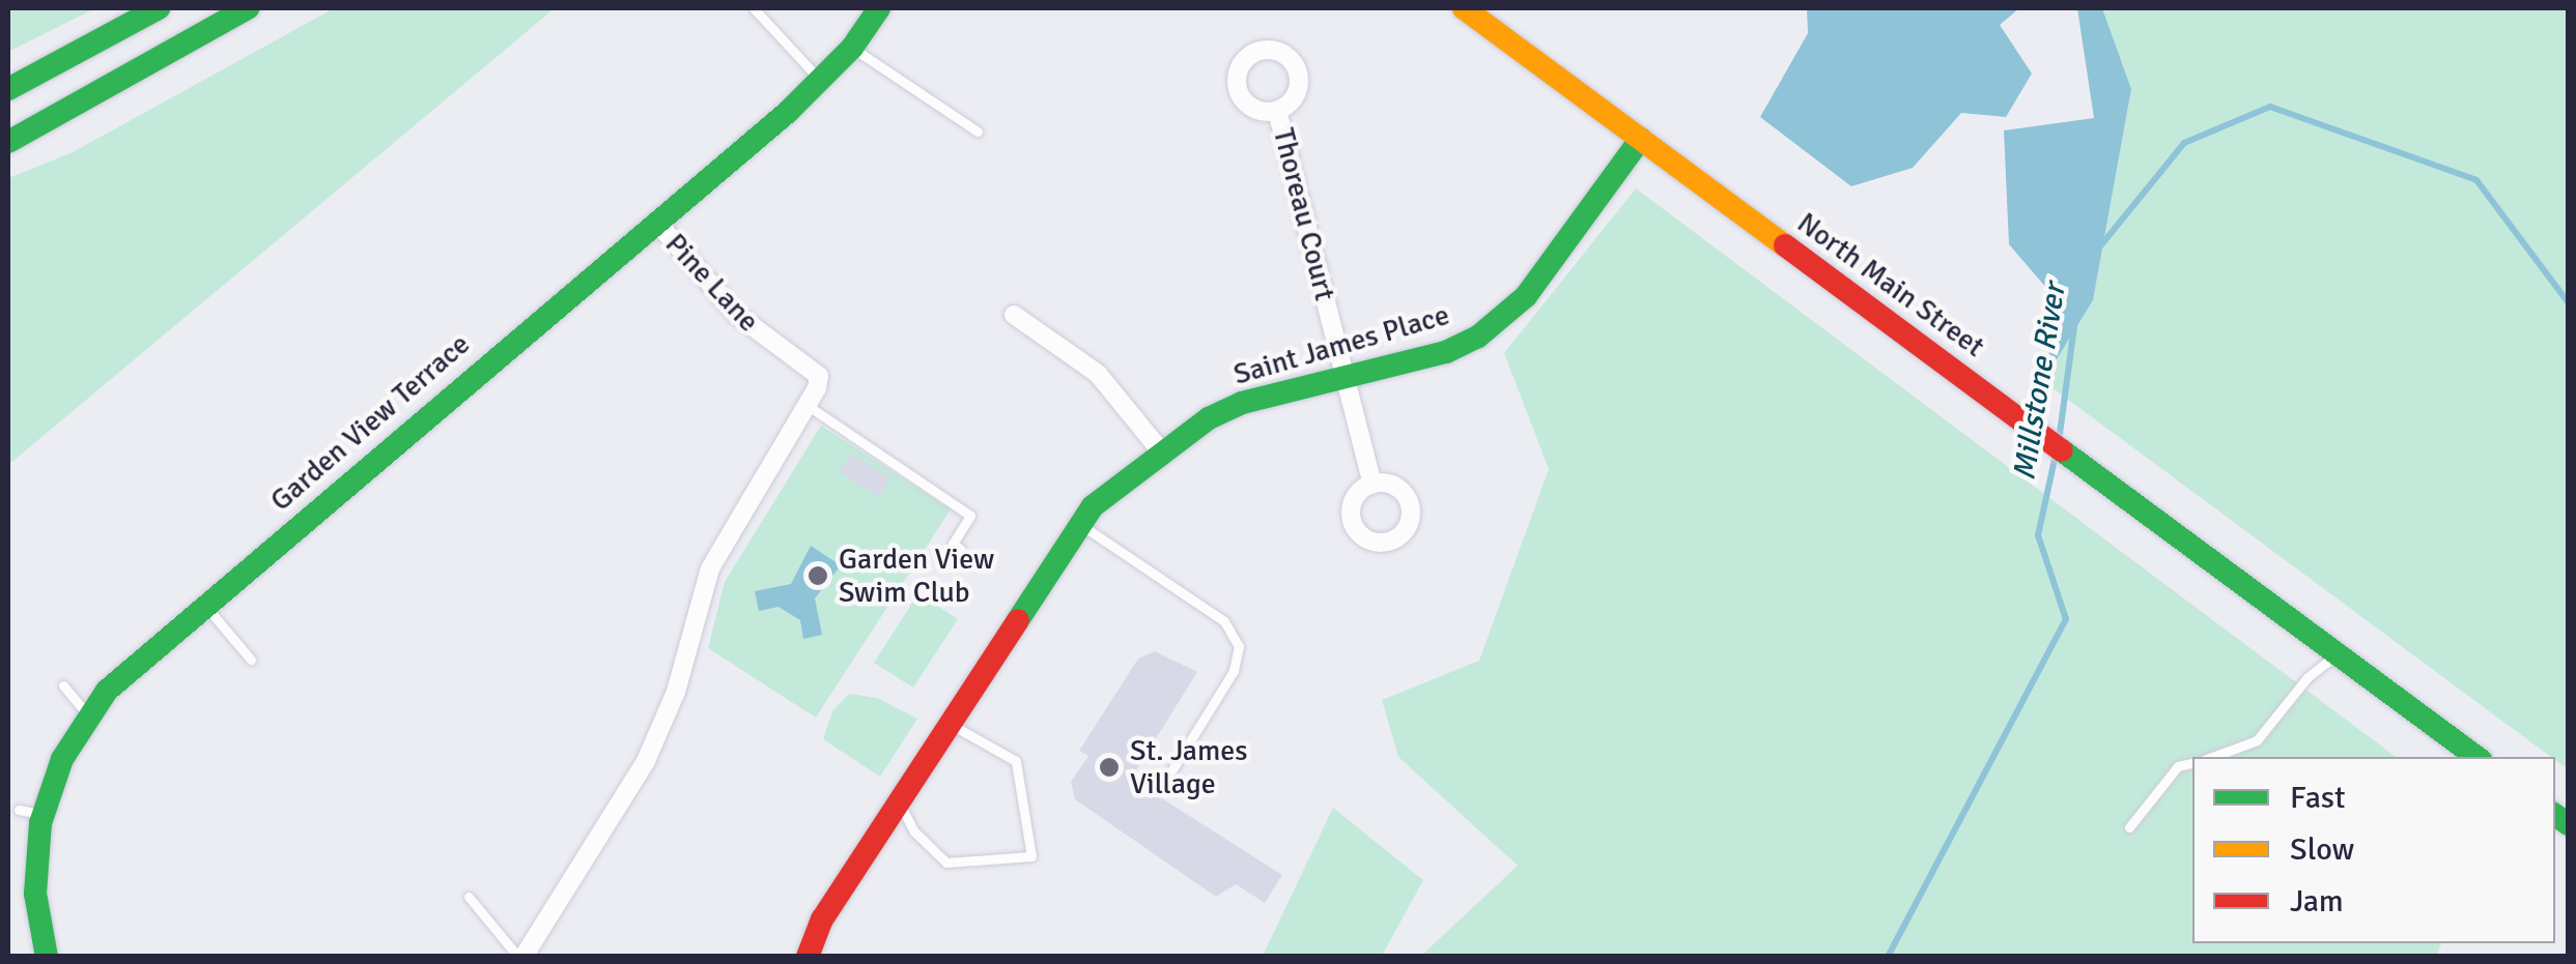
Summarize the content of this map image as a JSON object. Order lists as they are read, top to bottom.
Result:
{
  "streets": {
    "main road": ["North Main Street", "Saint James Place", "Garden View Terrace"],
    "street": ["Thoreau Court", "Pine Lane"]
  },
  "crossings": [
    ["Thoreau Court", "Saint James Place"],
    ["Pine Lane", "Garden View Terrace"],
    ["North Main Street", "Saint James Place"]
  ],
  "water": ["Millstone River"],
  "places": ["Garden View Swim Club", "St. James Village"],
  "legend": ["Fast", "Slow", "Jam"]
}
